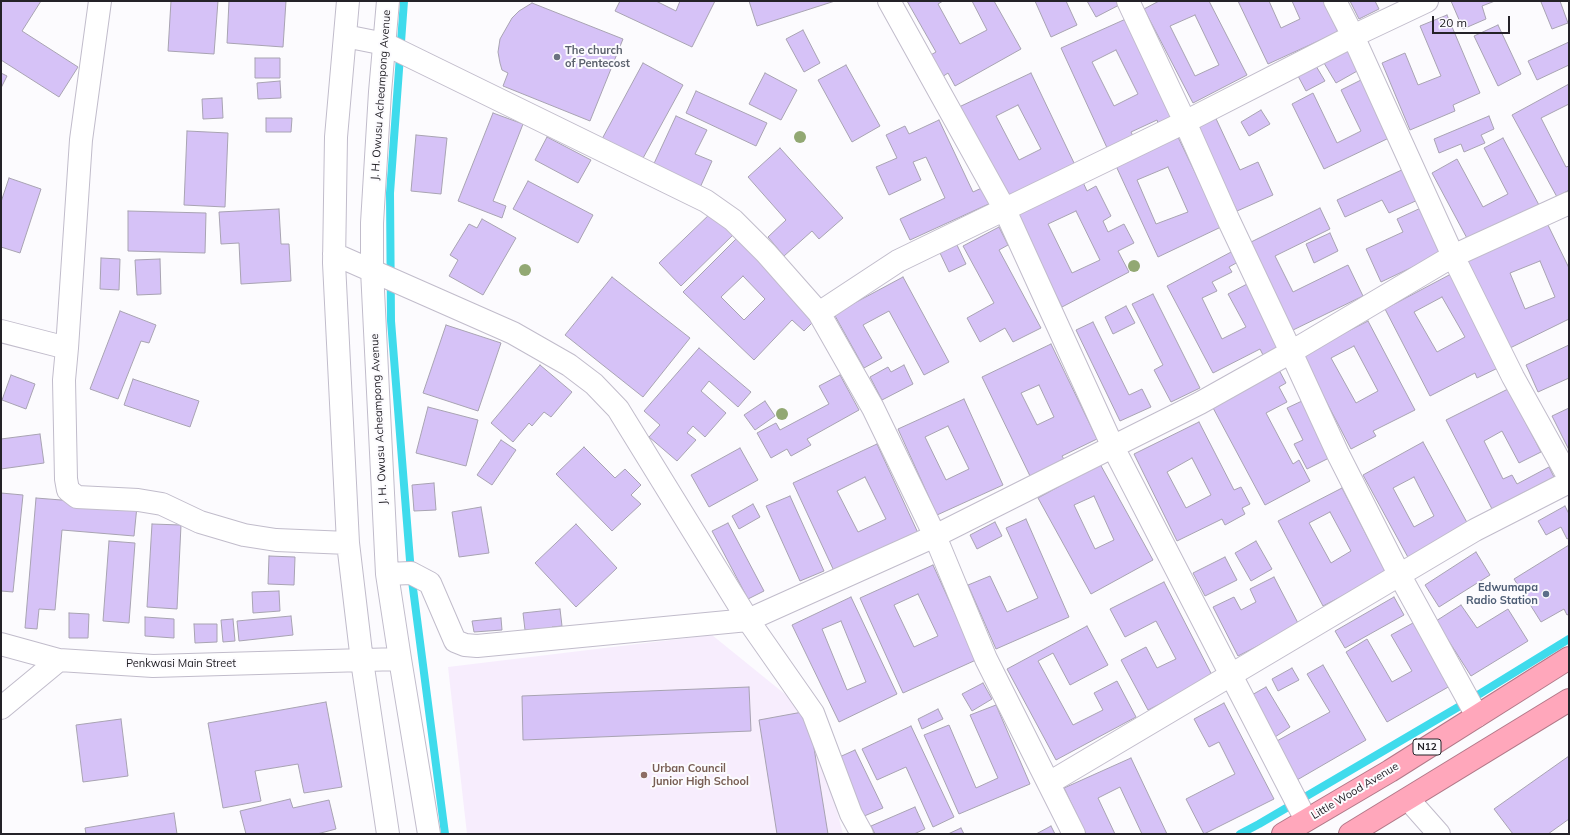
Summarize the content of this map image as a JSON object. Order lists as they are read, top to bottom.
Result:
{
  "streets": {
    "highway": ["N12", "Little Wood Avenue"],
    "street": ["J. H. Owusu Acheampong Avenue", "Penkwasi Main Street"]
  },
  "crossings": [
    ["J. H. Owusu Acheampong Avenue", "Penkwasi Main Street"]
  ],
  "places": ["The church of Pentecost", "Edwumapa Radio Station", "Urban Council Junior High School"],
  "scale_bar": "20 m"
}
